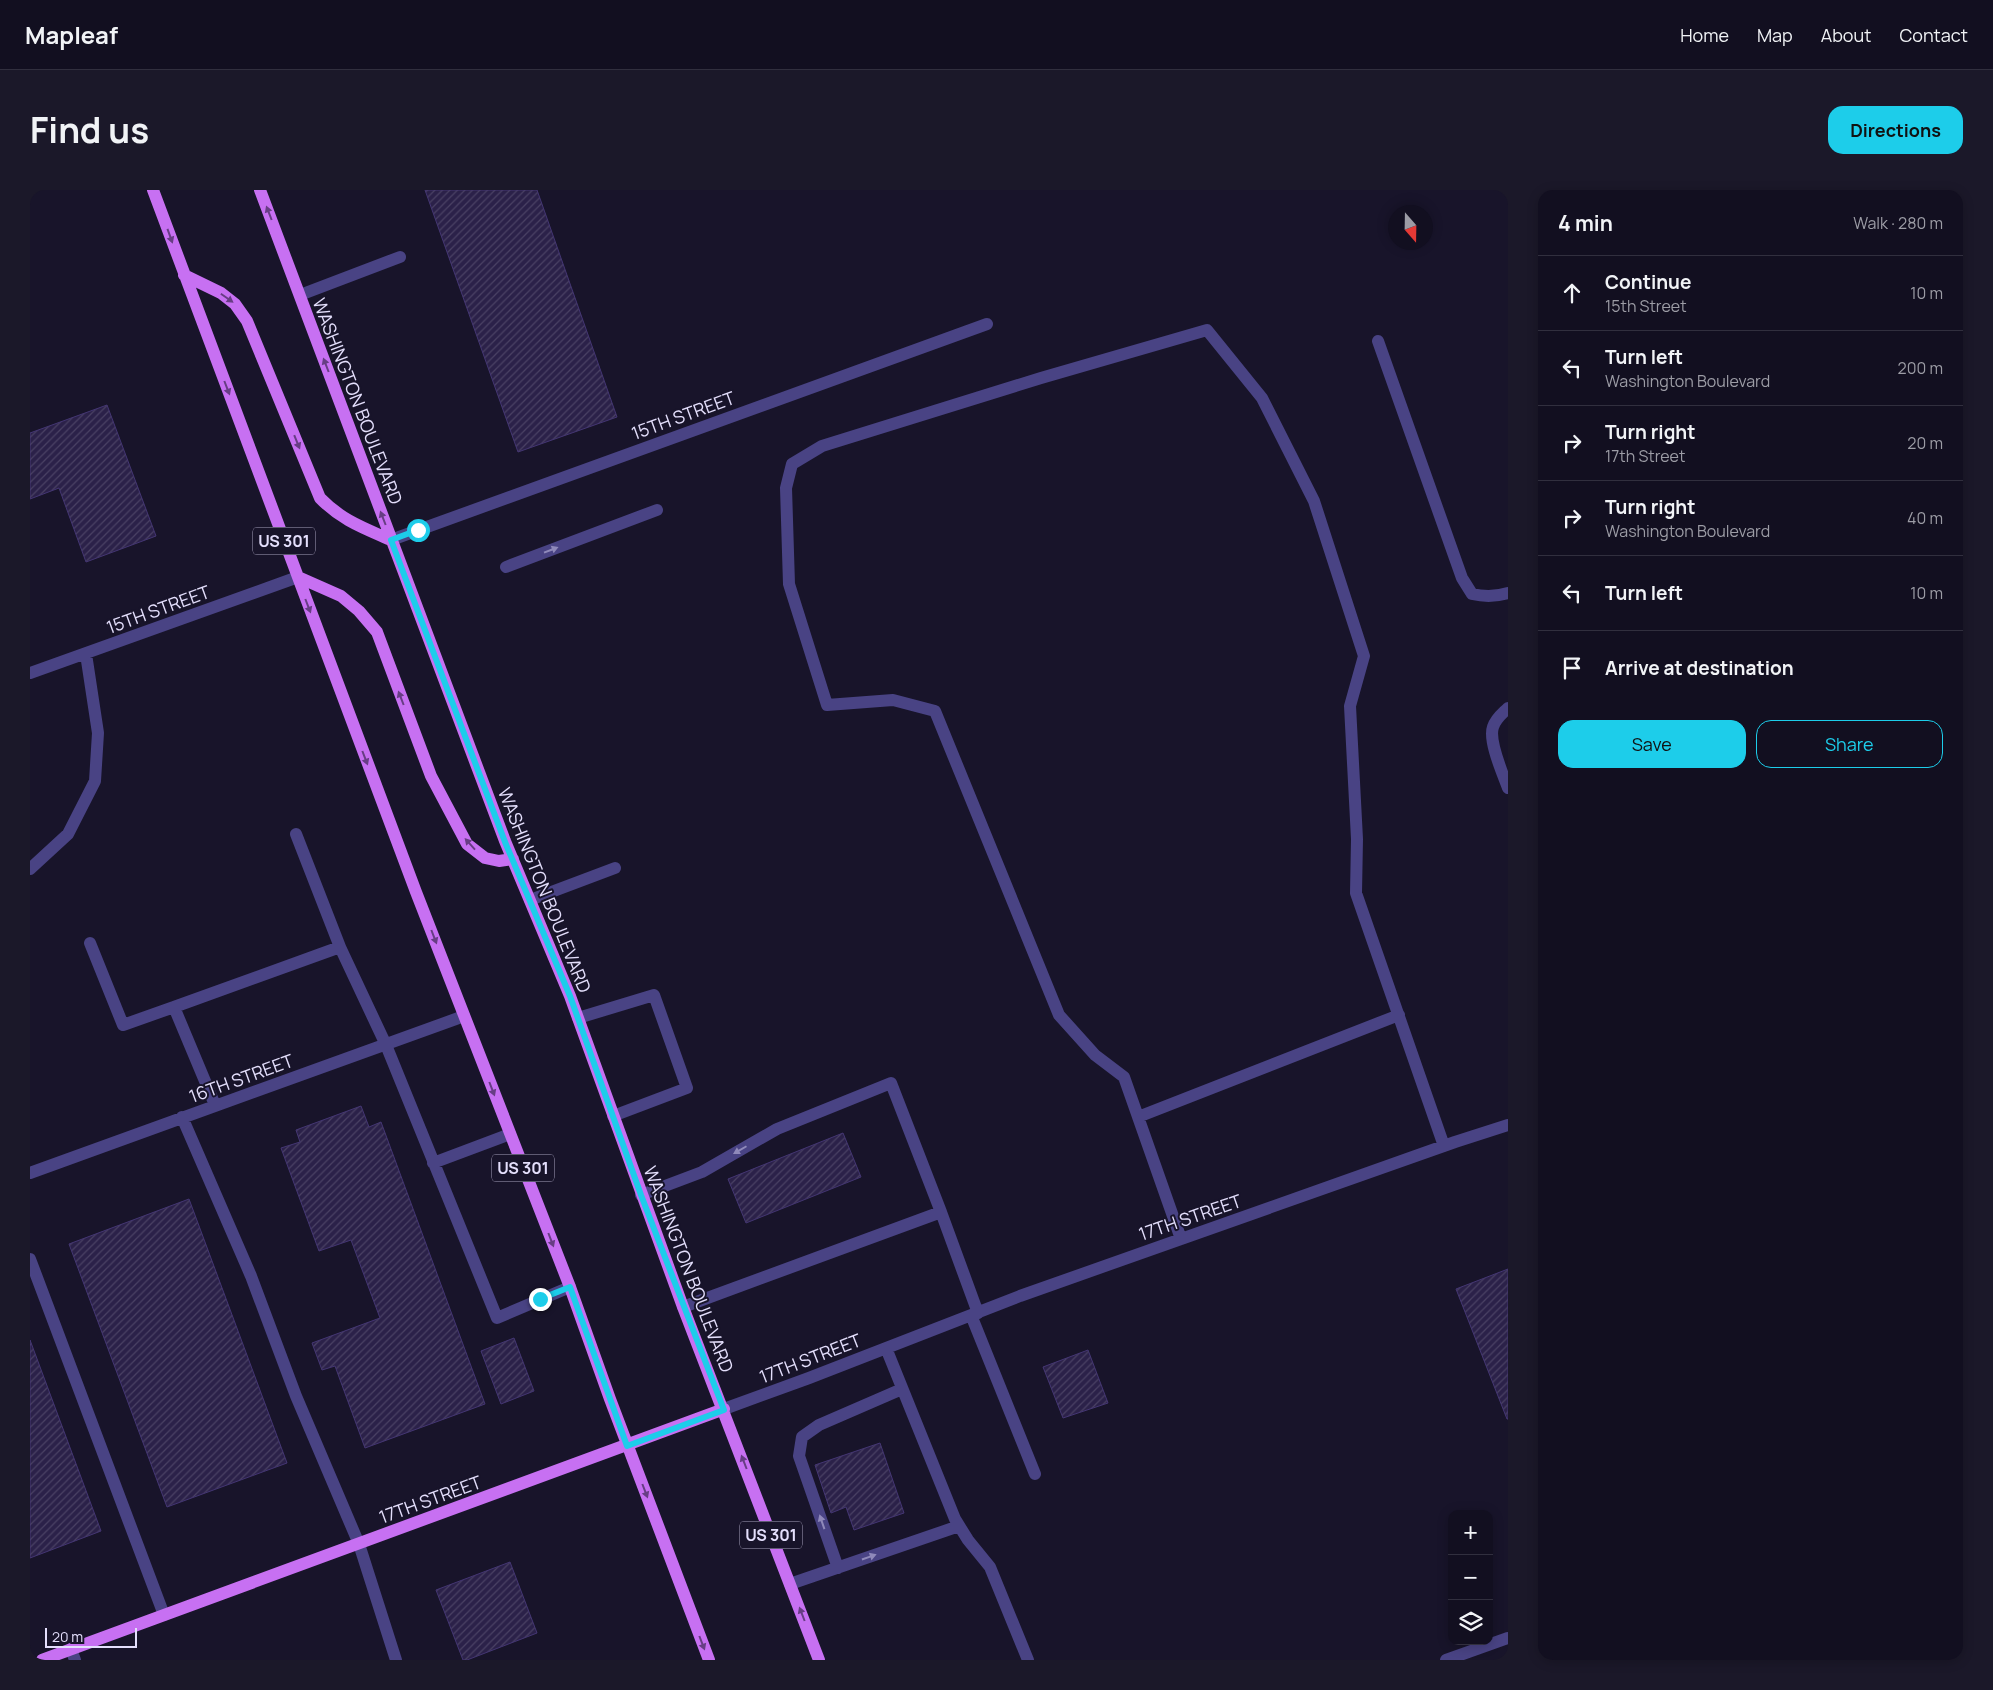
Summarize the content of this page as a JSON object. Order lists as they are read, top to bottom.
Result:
{
  "streets": {
    "main road": ["WASHINGTON BOULEVARD", "US 301", "17TH STREET"],
    "street": ["15TH STREET", "16TH STREET"]
  },
  "crossings": [
    ["WASHINGTON BOULEVARD", "15TH STREET"],
    ["WASHINGTON BOULEVARD", "17TH STREET"],
    ["15TH STREET", "US 301"],
    ["US 301", "16TH STREET"],
    ["US 301", "17TH STREET"]
  ],
  "scale_bar": "20 m",
  "north": "bottom",
  "page": {
    "header": "Mapleaf",
    "nav": [
      "Home",
      "Map",
      "About",
      "Contact"
    ],
    "title": "Find us",
    "buttons": [
      "Directions",
      ["Save", "Share"]
    ],
    "heading": ["4 min", "Walk · 280 m"],
    "list": [
      ["Continue", "15th Street", "10 m"],
      ["Turn left", "Washington Boulevard", "200 m"],
      ["Turn right", "17th Street", "20 m"],
      ["Turn right", "Washington Boulevard", "40 m"],
      ["Turn left", "10 m"],
      "Arrive at destination"
    ],
    "map_buttons": ["+", "−"],
    "scale": "20 m"
  }
}
